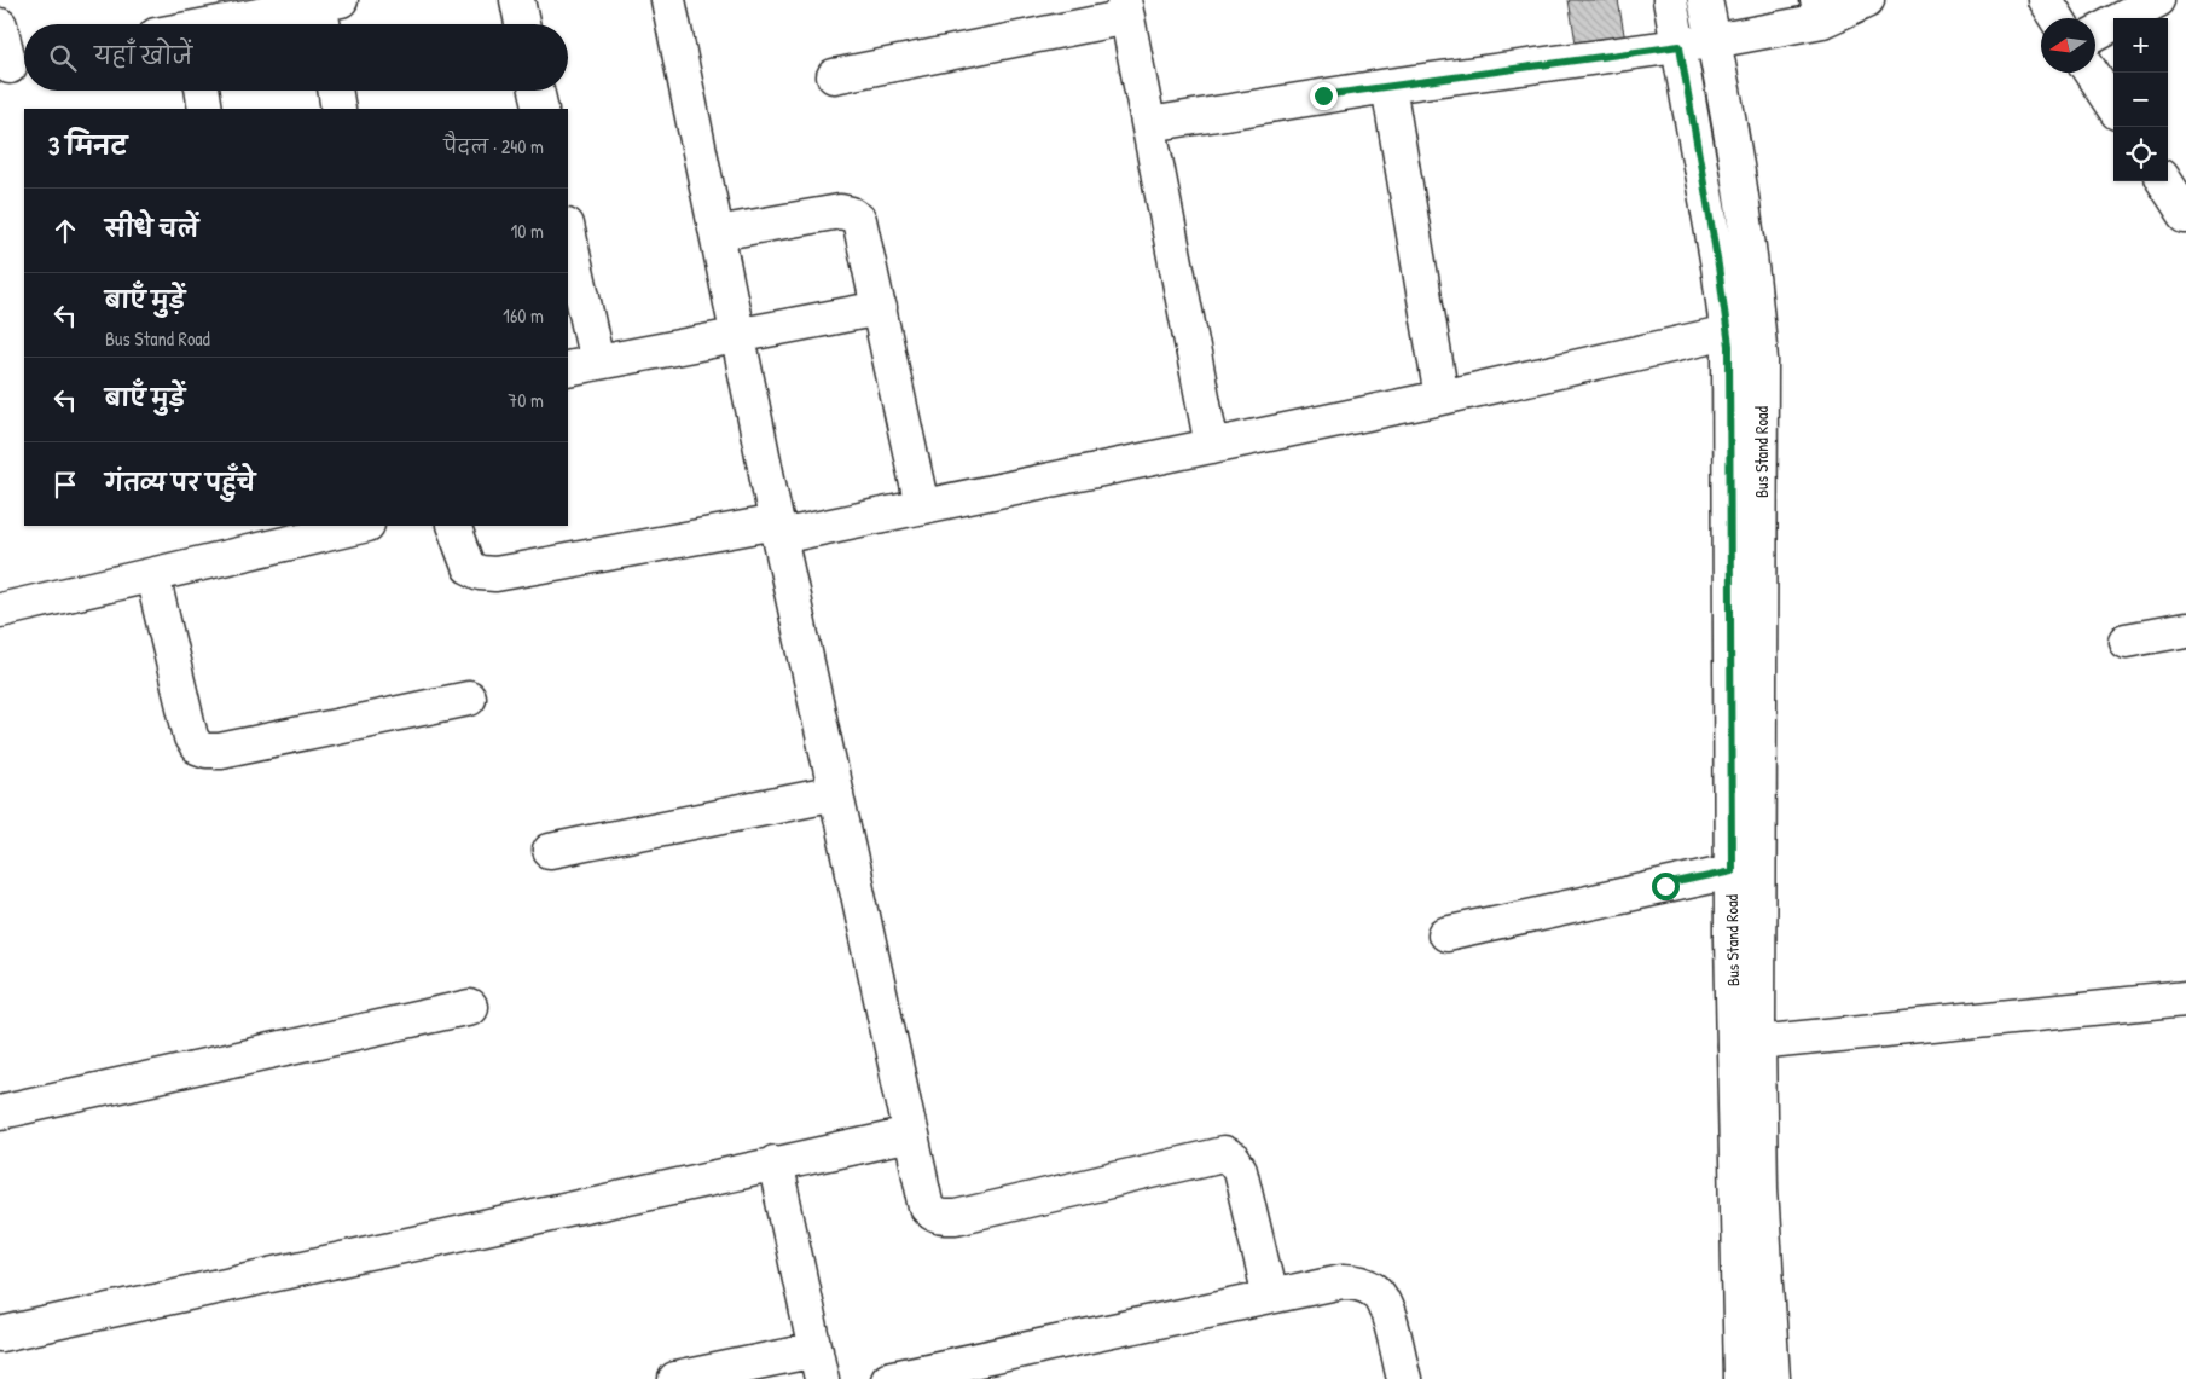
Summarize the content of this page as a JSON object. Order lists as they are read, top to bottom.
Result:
{
  "streets": {
    "street": ["Bus Stand Road"]
  },
  "north": "left",
  "page": {
    "map_buttons": ["+", "−"],
    "search": "यहाँ खोजें",
    "heading": ["3 मिनट", "पैदल · 240 m"],
    "list": [
      ["सीधे चलें", "10 m"],
      ["बाएँ मुड़ें", "Bus Stand Road", "160 m"],
      ["बाएँ मुड़ें", "70 m"],
      "गंतव्य पर पहुँचे"
    ]
  }
}
